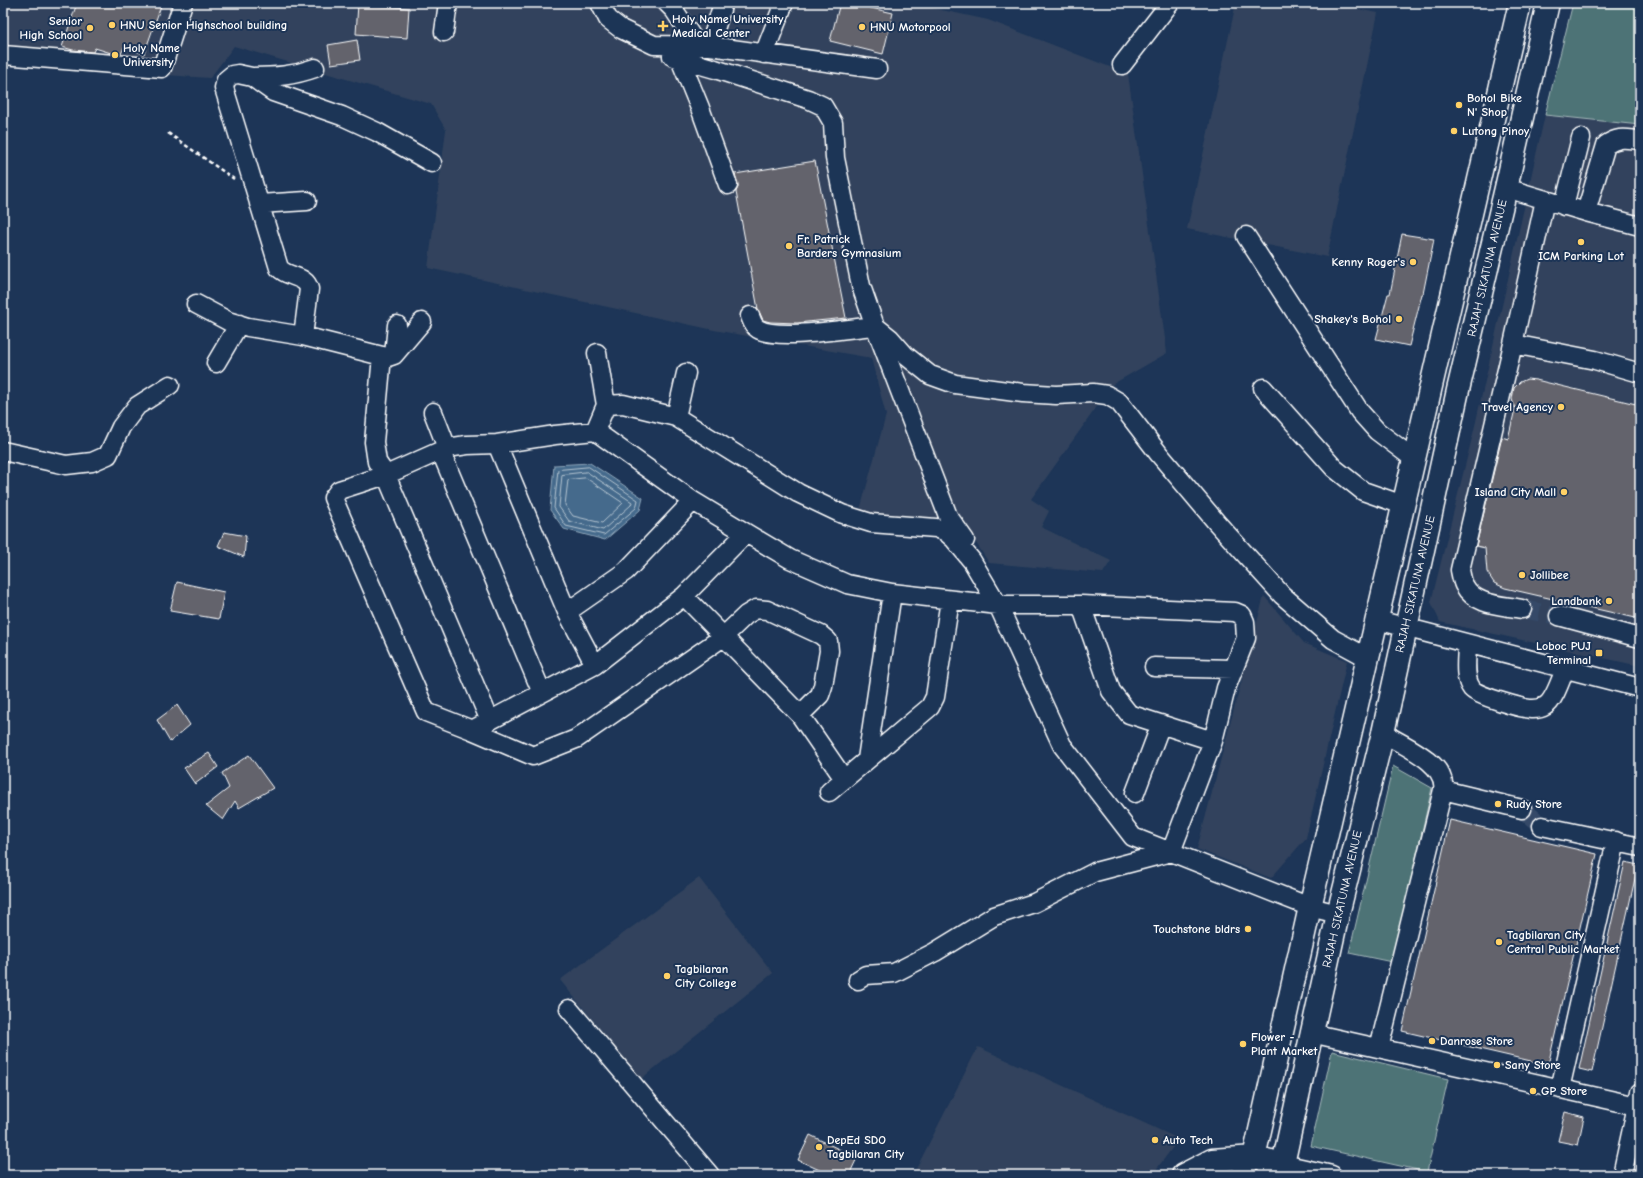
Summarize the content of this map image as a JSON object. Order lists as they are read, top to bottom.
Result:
{
  "streets": {
    "main road": ["RAJAH SIKATUNA AVENUE"]
  },
  "places": {
    "other": [
      "HNU Senior Highschool building",
      "HNU Motorpool",
      "Senior High School",
      "Holy Name University",
      "Bohol Bike N' Shop",
      "Lutong Pinoy",
      "ICM Parking Lot",
      "Fr. Patrick Barders Gymnasium",
      "Kenny Roger's",
      "Shakey's Bohol",
      "Travel Agency",
      "Island City Mall",
      "Jollibee",
      "Landbank",
      "Rudy Store",
      "Touchstone bldrs",
      "Tagbilaran City Central Public Market",
      "Tagbilaran City College",
      "Danrose Store",
      "Flower - Plant Market",
      "Sany Store",
      "GP Store",
      "Auto Tech",
      "DepEd SDO Tagbilaran City"
    ],
    "health": ["Holy Name University Medical Center"],
    "transit": ["Loboc PUJ Terminal"]
  }
}
